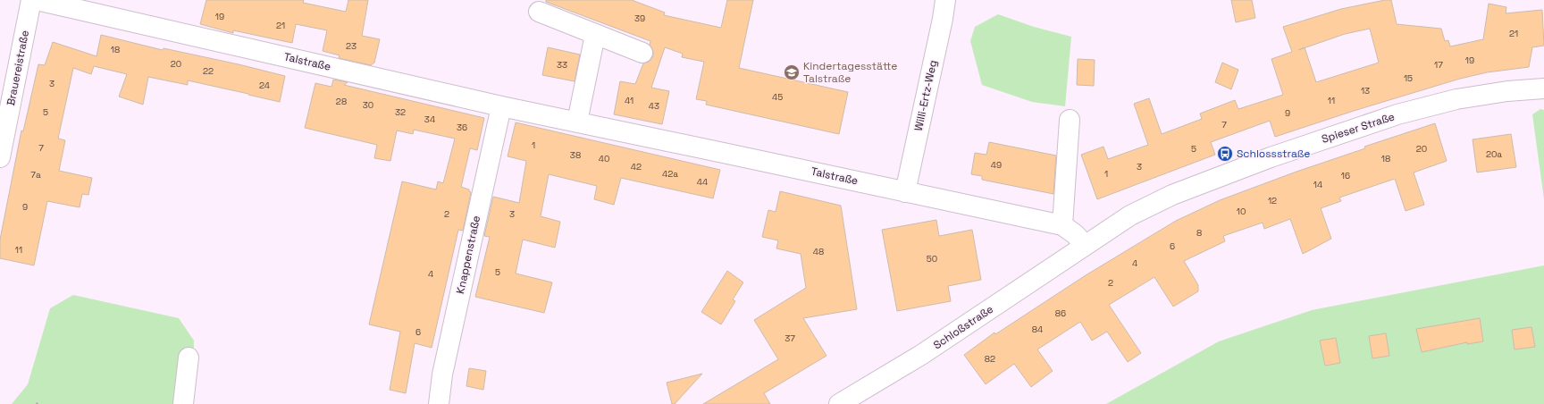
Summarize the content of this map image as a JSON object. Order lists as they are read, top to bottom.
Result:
{
  "streets": {
    "street": [
      "Talstraße",
      "Brauereistraße",
      "Willi-Ertz-Weg",
      "Spieser Straße",
      "Knappenstraße",
      "Schloßstraße"
    ]
  },
  "crossings": [
    ["Talstraße", "Willi-Ertz-Weg"],
    ["Talstraße", "Spieser Straße"],
    ["Talstraße", "Knappenstraße"],
    ["Talstraße", "Schloßstraße"],
    ["Spieser Straße", "Schloßstraße"]
  ],
  "places": {
    "school or university": ["Kindertagesstätte Talstraße"],
    "bus stop": ["Schlossstraße"]
  },
  "house_numbers": [
    "19",
    "39",
    "21",
    "21",
    "23",
    "18",
    "19",
    "20",
    "33",
    "17",
    "22",
    "15",
    "3",
    "24",
    "13",
    "45",
    "41",
    "11",
    "28",
    "30",
    "43",
    "5",
    "32",
    "9",
    "34",
    "7",
    "36",
    "1",
    "7",
    "5",
    "20",
    "20a",
    "38",
    "40",
    "18",
    "49",
    "42",
    "3",
    "42a",
    "1",
    "7a",
    "16",
    "44",
    "14",
    "12",
    "9",
    "10",
    "2",
    "3",
    "8",
    "6",
    "11",
    "48",
    "50",
    "4",
    "5",
    "4",
    "2",
    "86",
    "84",
    "6",
    "37",
    "82"
  ]
}
